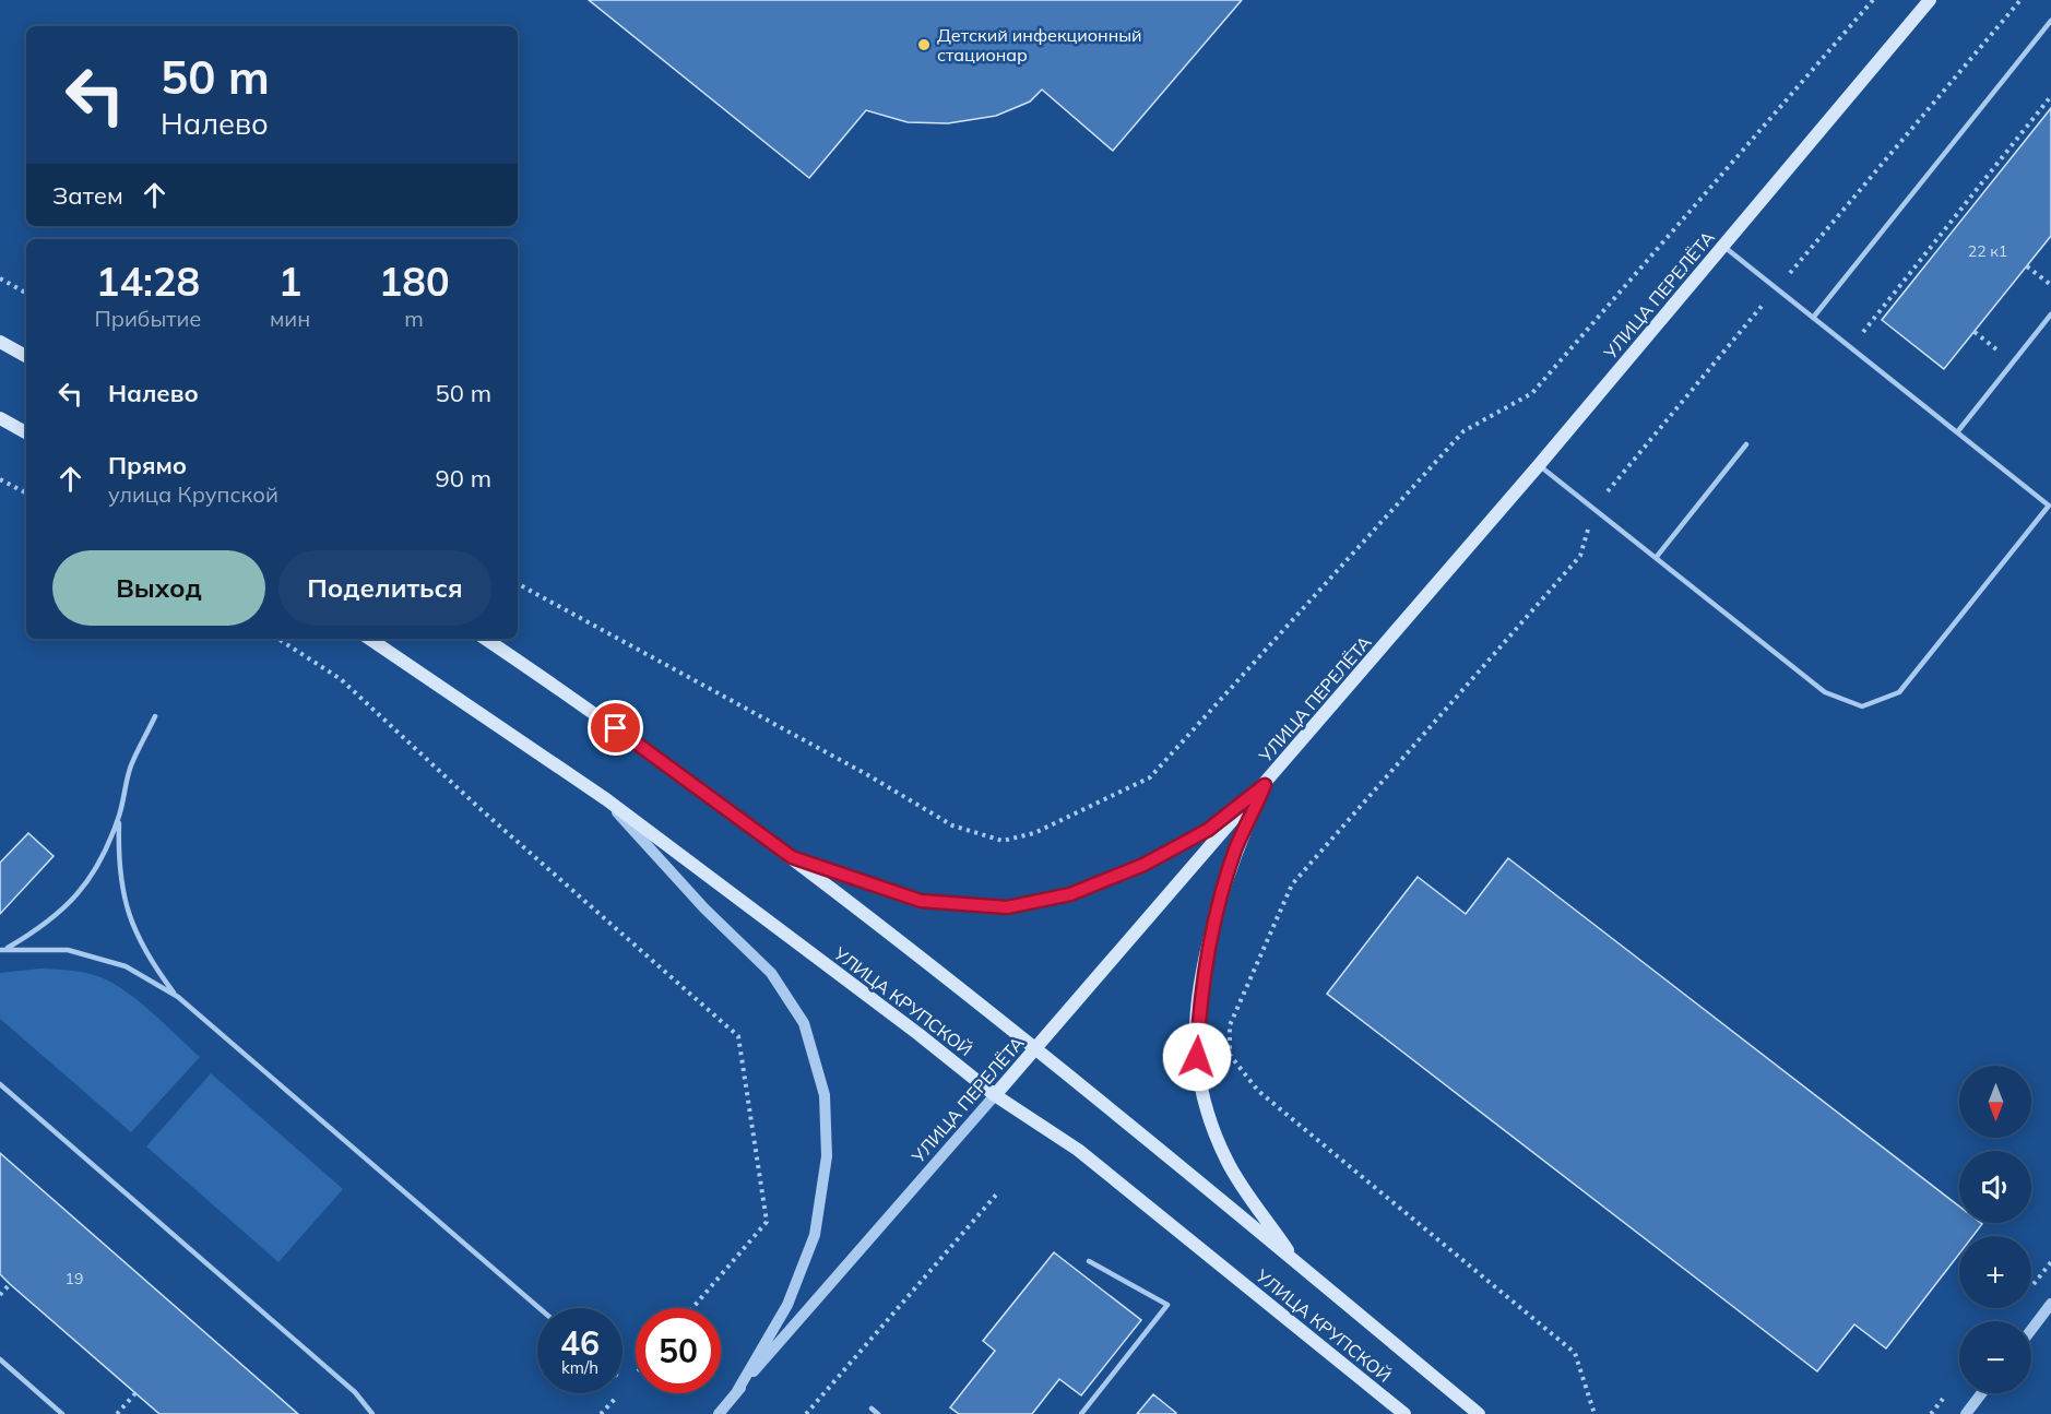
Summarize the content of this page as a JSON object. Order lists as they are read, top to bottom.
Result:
{
  "streets": {
    "main road": ["УЛИЦА ПЕРЕЛЁТА", "УЛИЦА КРУПСКОЙ"]
  },
  "crossings": [
    ["УЛИЦА ПЕРЕЛЁТА", "УЛИЦА КРУПСКОЙ"]
  ],
  "places": ["Детский инфекционный стационар"],
  "house_numbers": ["22 к1", "19"],
  "north": "bottom",
  "page": {
    "turn": ["50 m", "Налево"],
    "then": "Затем",
    "eta": [
      "14:28",
      "Прибытие",
      "1",
      "мин",
      "180",
      "m"
    ],
    "list": [
      {
        "name": "Налево",
        "value": "50 m"
      },
      {
        "name": "Прямо",
        "note": "улица Крупской",
        "value": "90 m"
      }
    ],
    "buttons": ["Выход", "Поделиться"],
    "map_buttons": ["+", "−"],
    "speed": "46 km/h",
    "limit": "50"
  }
}
